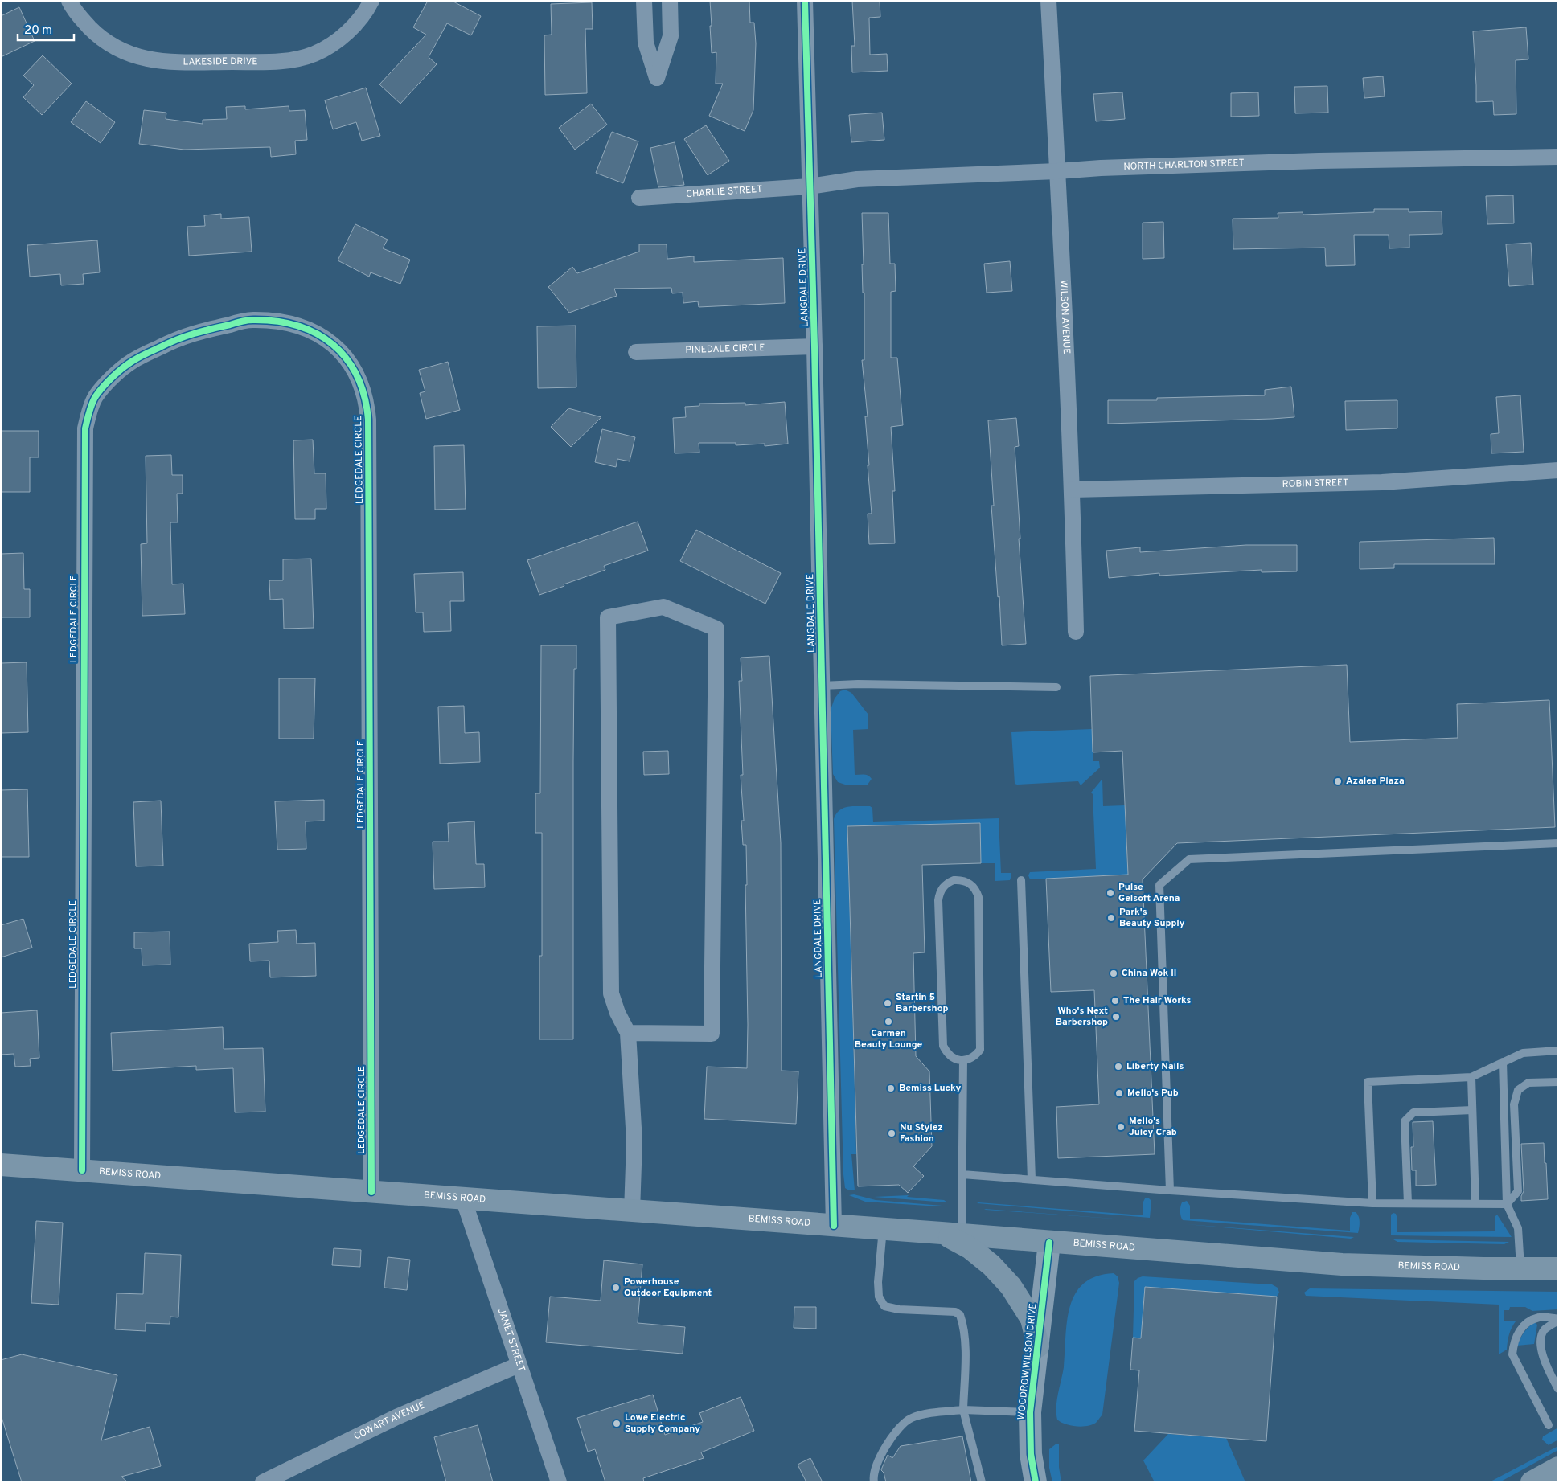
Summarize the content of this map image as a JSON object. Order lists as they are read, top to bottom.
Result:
{
  "streets": {
    "main road": ["BEMISS ROAD", "WOODROW WILSON DRIVE"],
    "street": [
      "LAKESIDE DRIVE",
      "NORTH CHARLTON STREET",
      "CHARLIE STREET",
      "LANGDALE DRIVE",
      "WILSON AVENUE",
      "PINEDALE CIRCLE",
      "LEDGEDALE CIRCLE",
      "ROBIN STREET",
      "JANET STREET",
      "COWART AVENUE"
    ]
  },
  "crossings": [
    ["NORTH CHARLTON STREET", "CHARLIE STREET"],
    ["NORTH CHARLTON STREET", "LANGDALE DRIVE"],
    ["NORTH CHARLTON STREET", "WILSON AVENUE"],
    ["CHARLIE STREET", "LANGDALE DRIVE"],
    ["LANGDALE DRIVE", "PINEDALE CIRCLE"],
    ["LANGDALE DRIVE", "BEMISS ROAD"],
    ["WILSON AVENUE", "ROBIN STREET"],
    ["LEDGEDALE CIRCLE", "BEMISS ROAD"],
    ["BEMISS ROAD", "JANET STREET"],
    ["BEMISS ROAD", "WOODROW WILSON DRIVE"],
    ["JANET STREET", "COWART AVENUE"]
  ],
  "places": [
    "Azalea Plaza",
    "Pulse Gelsoft Arena",
    "Park's Beauty Supply",
    "China Wok II",
    "The Hair Works",
    "Startin 5 Barbershop",
    "Who's Next Barbershop",
    "Carmen Beauty Lounge",
    "Liberty Nails",
    "Bemiss Lucky",
    "Mello's Pub",
    "Mello's Juicy Crab",
    "Nu Stylez Fashion",
    "Powerhouse Outdoor Equipment",
    "Lowe Electric Supply Company"
  ],
  "scale_bar": "20 m"
}
